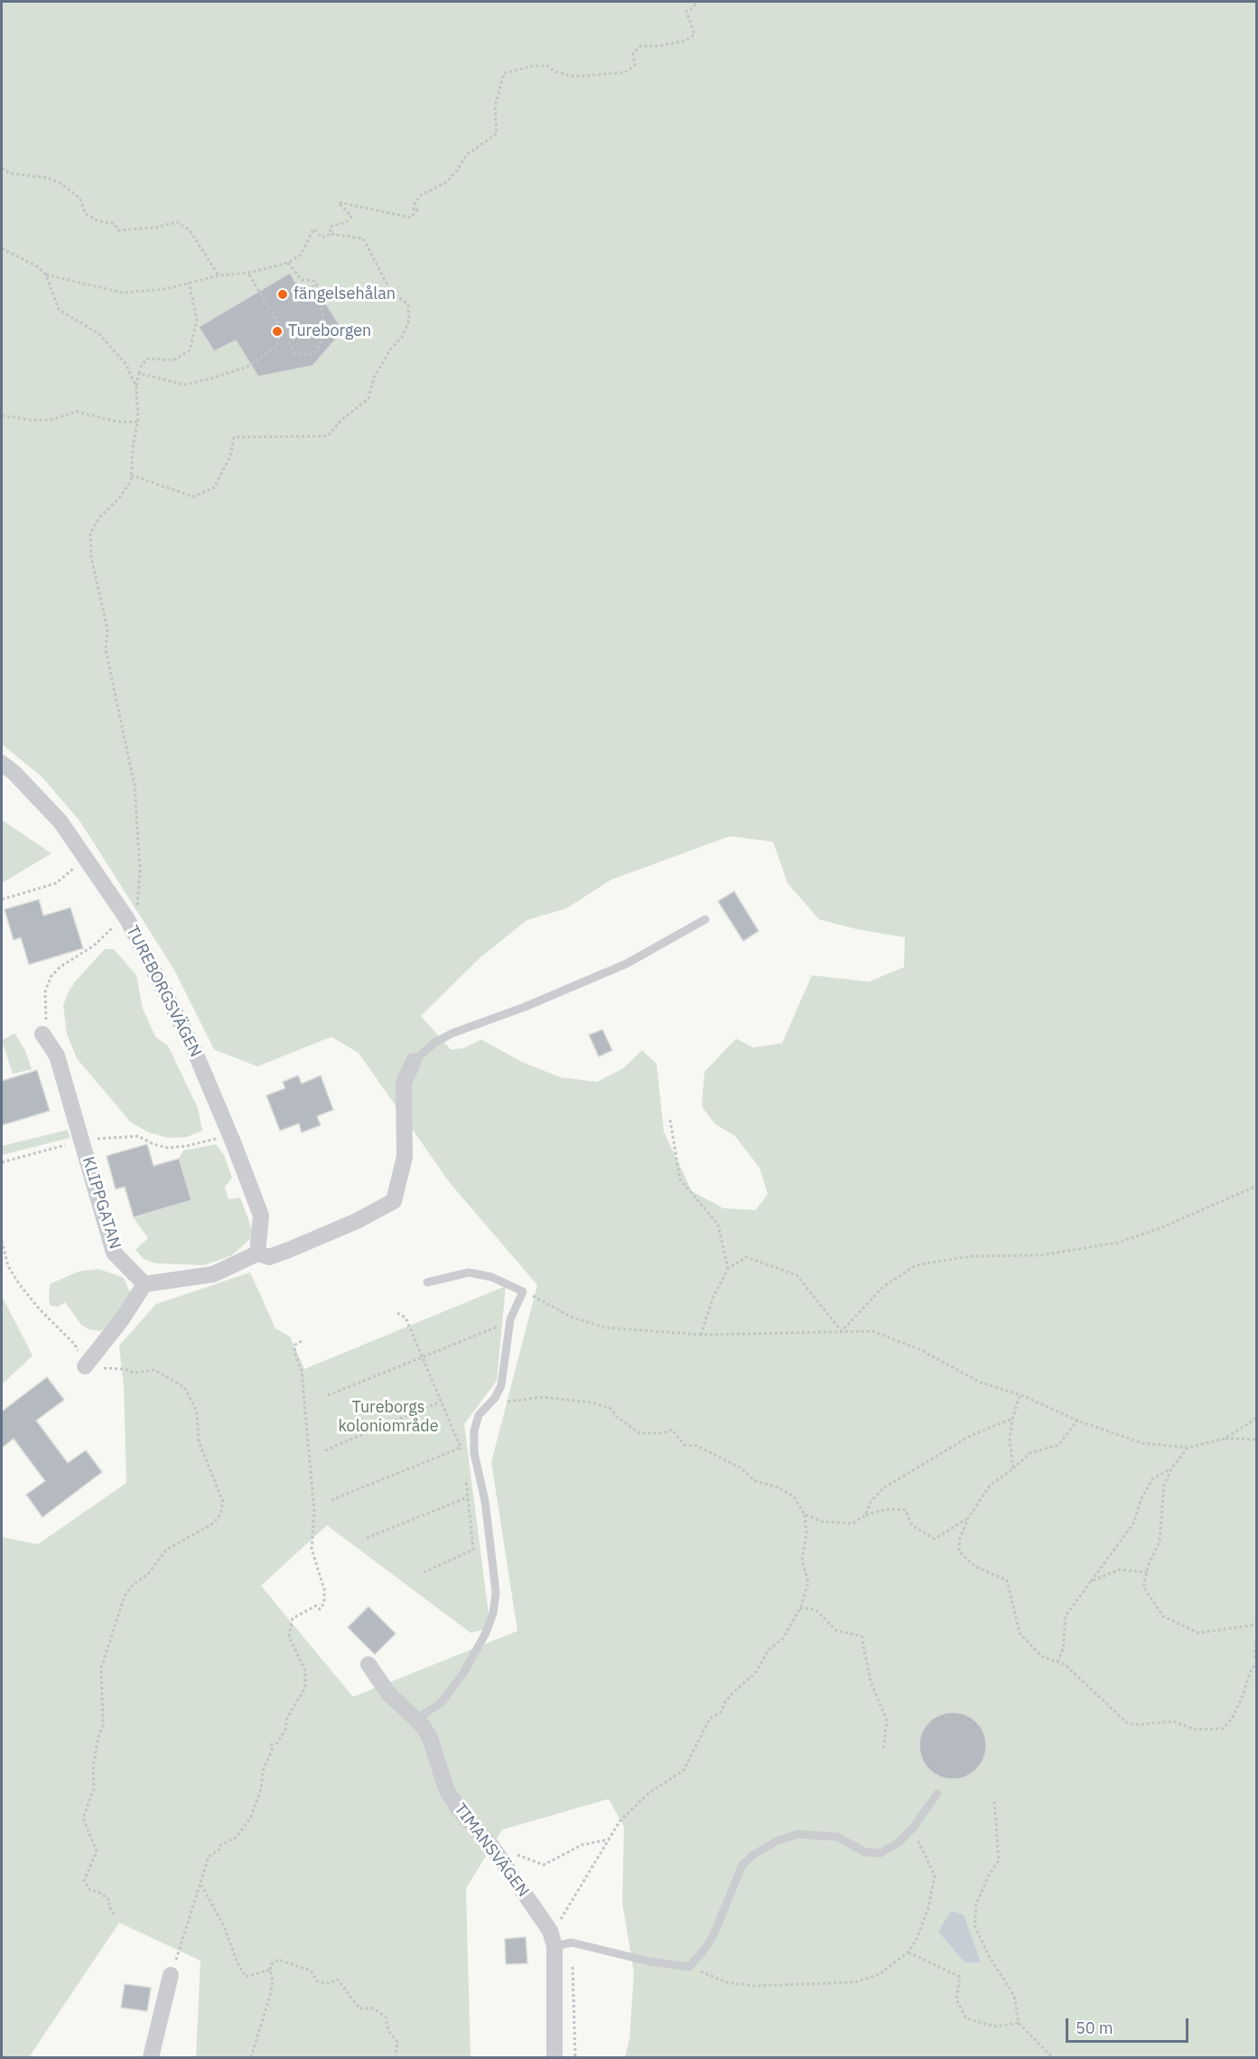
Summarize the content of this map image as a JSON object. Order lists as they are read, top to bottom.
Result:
{
  "streets": {
    "street": ["TUREBORGSVÄGEN", "KLIPPGATAN", "TIMANSVÄGEN"]
  },
  "parks": ["Tureborgs koloniområde"],
  "places": ["fängelsehålan", "Tureborgen"],
  "scale_bar": "50 m"
}
